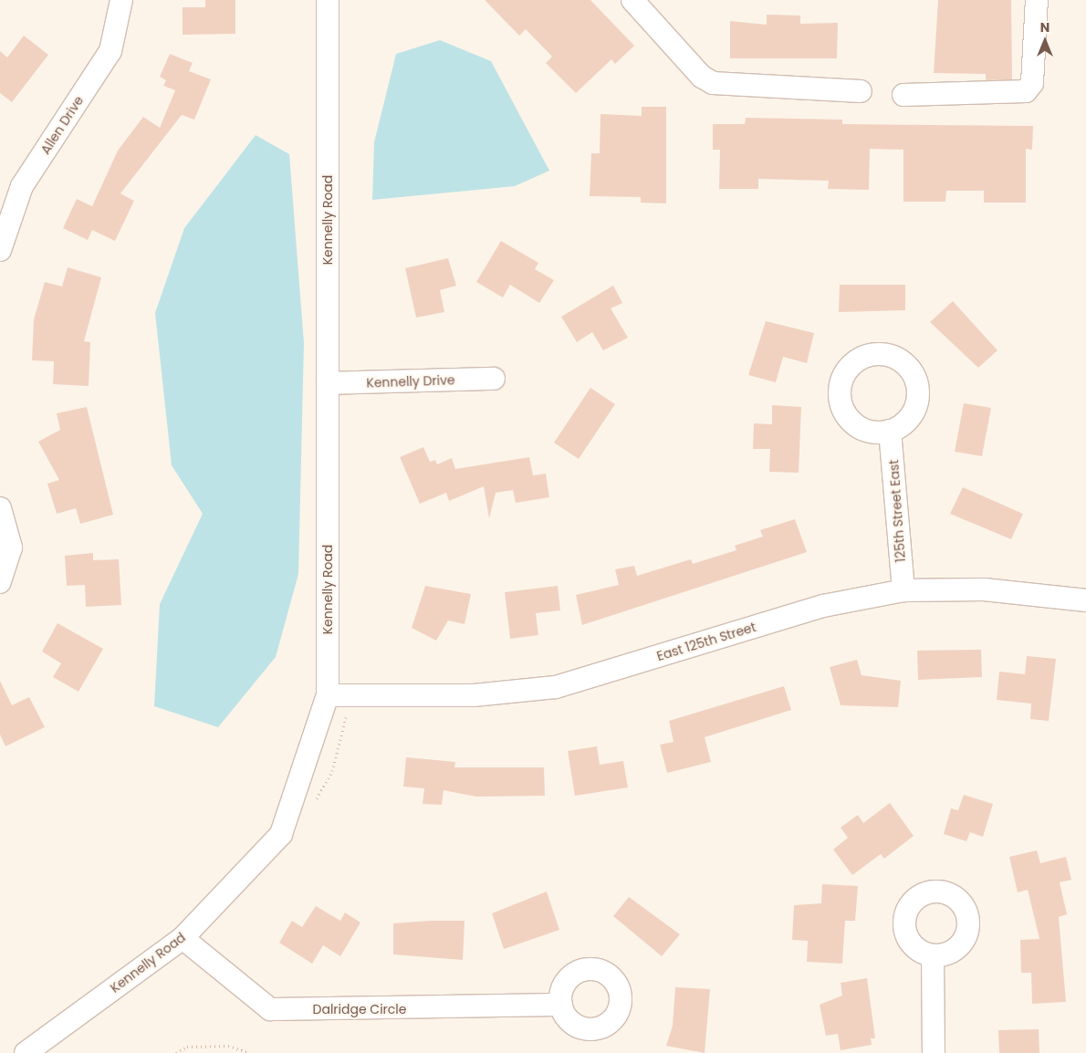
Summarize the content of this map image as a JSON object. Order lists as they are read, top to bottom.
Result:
{
  "streets": {
    "street": [
      "Allen Drive",
      "Kennelly Road",
      "Kennelly Drive",
      "125th Street East",
      "East 125th Street",
      "Dalridge Circle"
    ]
  },
  "crossings": [
    ["Kennelly Road", "Kennelly Drive"],
    ["Kennelly Road", "East 125th Street"],
    ["Kennelly Road", "Dalridge Circle"],
    ["125th Street East", "East 125th Street"]
  ],
  "north": "top"
}
